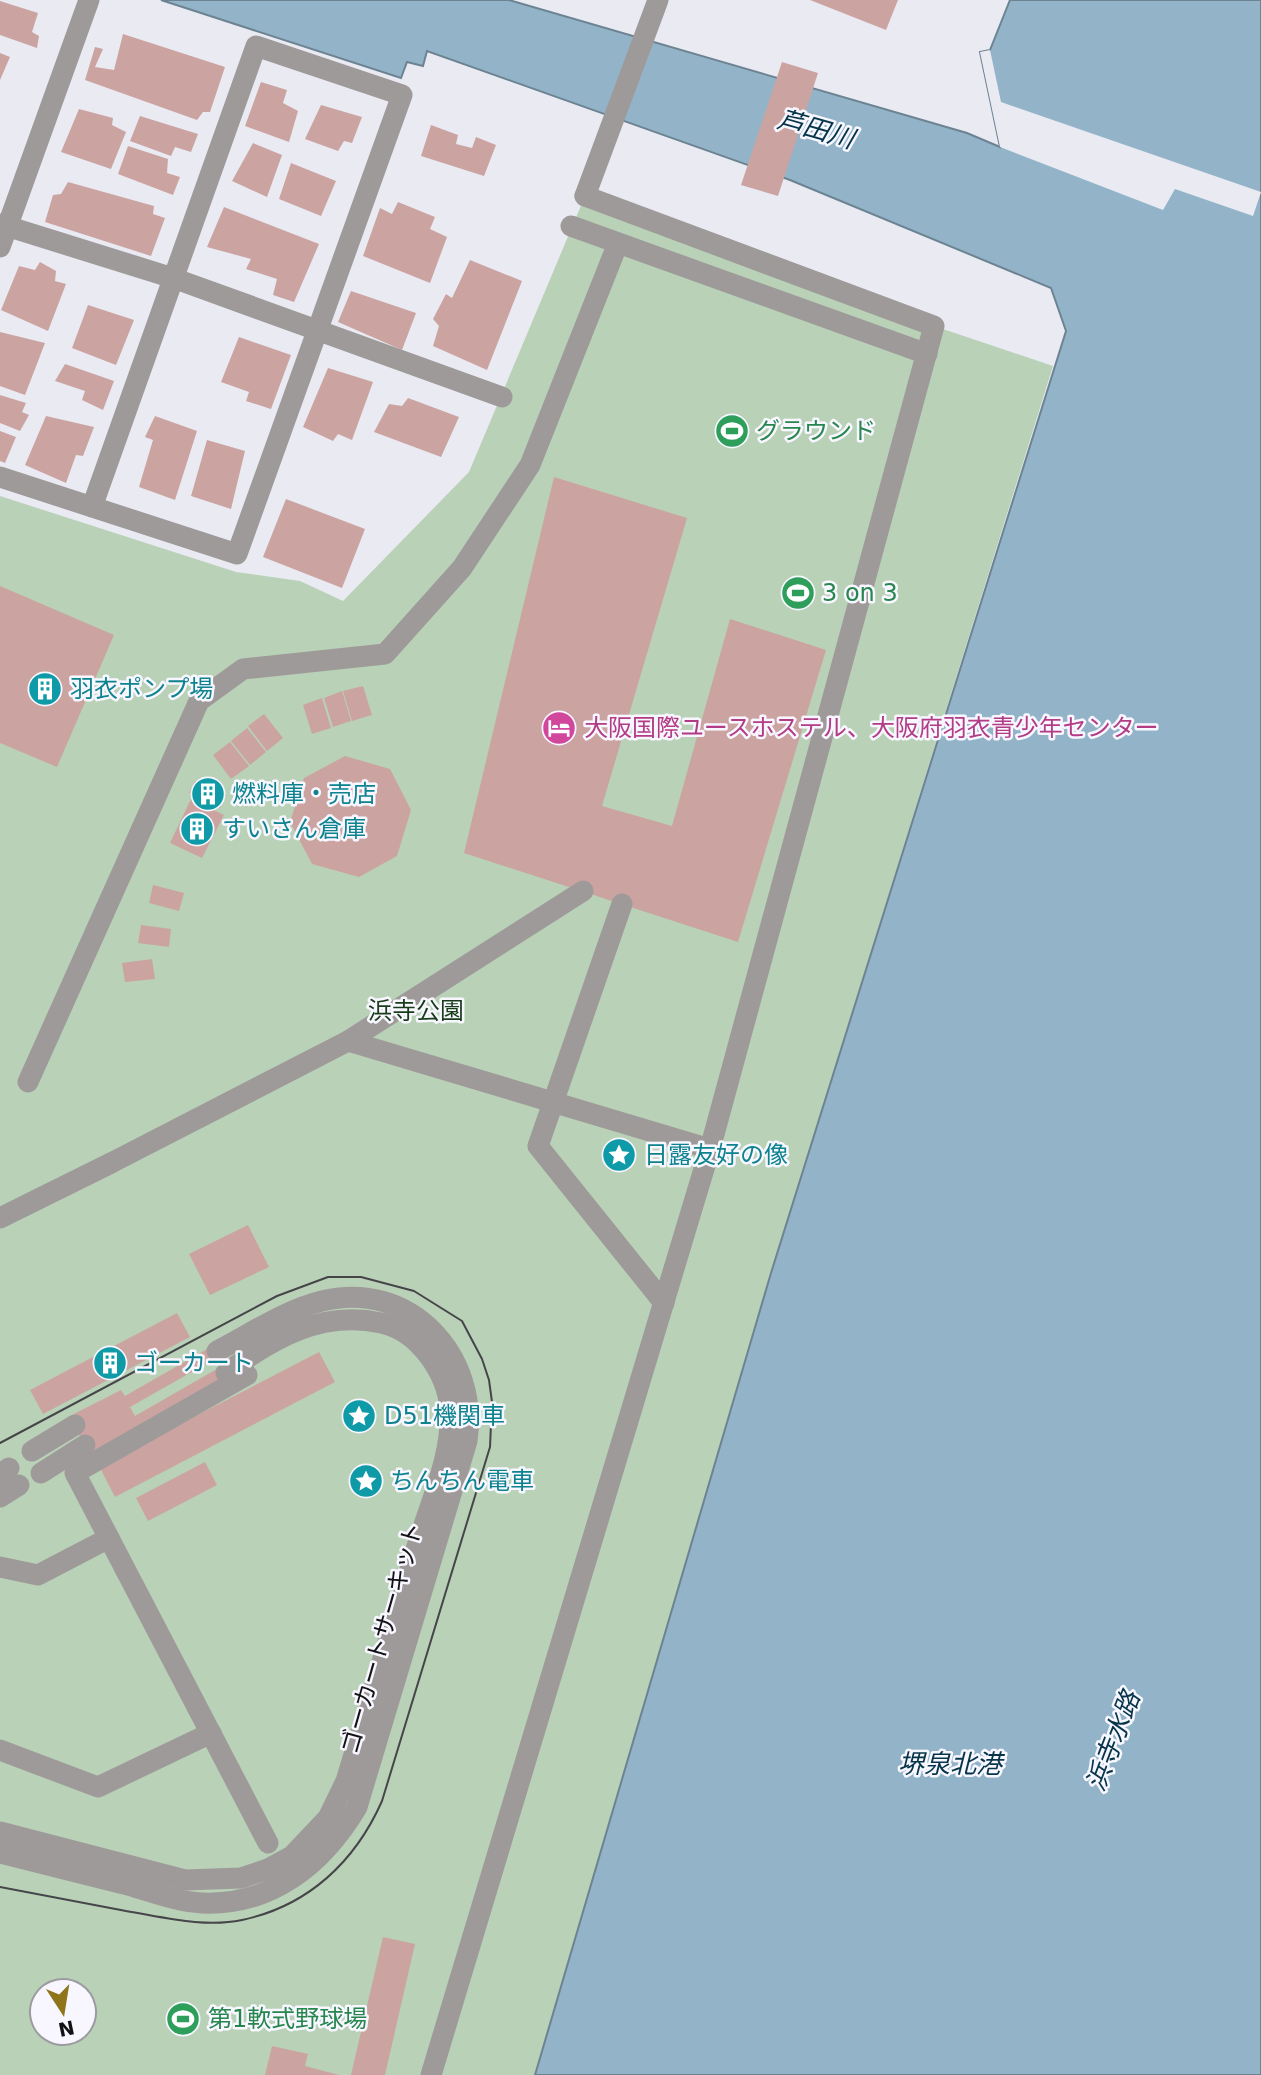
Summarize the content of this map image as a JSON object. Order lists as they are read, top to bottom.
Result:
{
  "streets": {
    "street": ["ゴーカートサーキット"]
  },
  "water": ["芦田川", "浜寺水路", "堺泉北港"],
  "parks": ["浜寺公園"],
  "places": {
    "sports": ["グラウンド", "3 on 3", "第1軟式野球場"],
    "building": [
      "羽衣ポンプ場",
      "燃料庫・売店",
      "すいさん倉庫",
      "ゴーカート"
    ],
    "hotel": ["大阪国際ユースホステル、大阪府羽衣青少年センター"],
    "place": ["日露友好の像", "D51機関車", "ちんちん電車"]
  },
  "north": "bottom"
}
